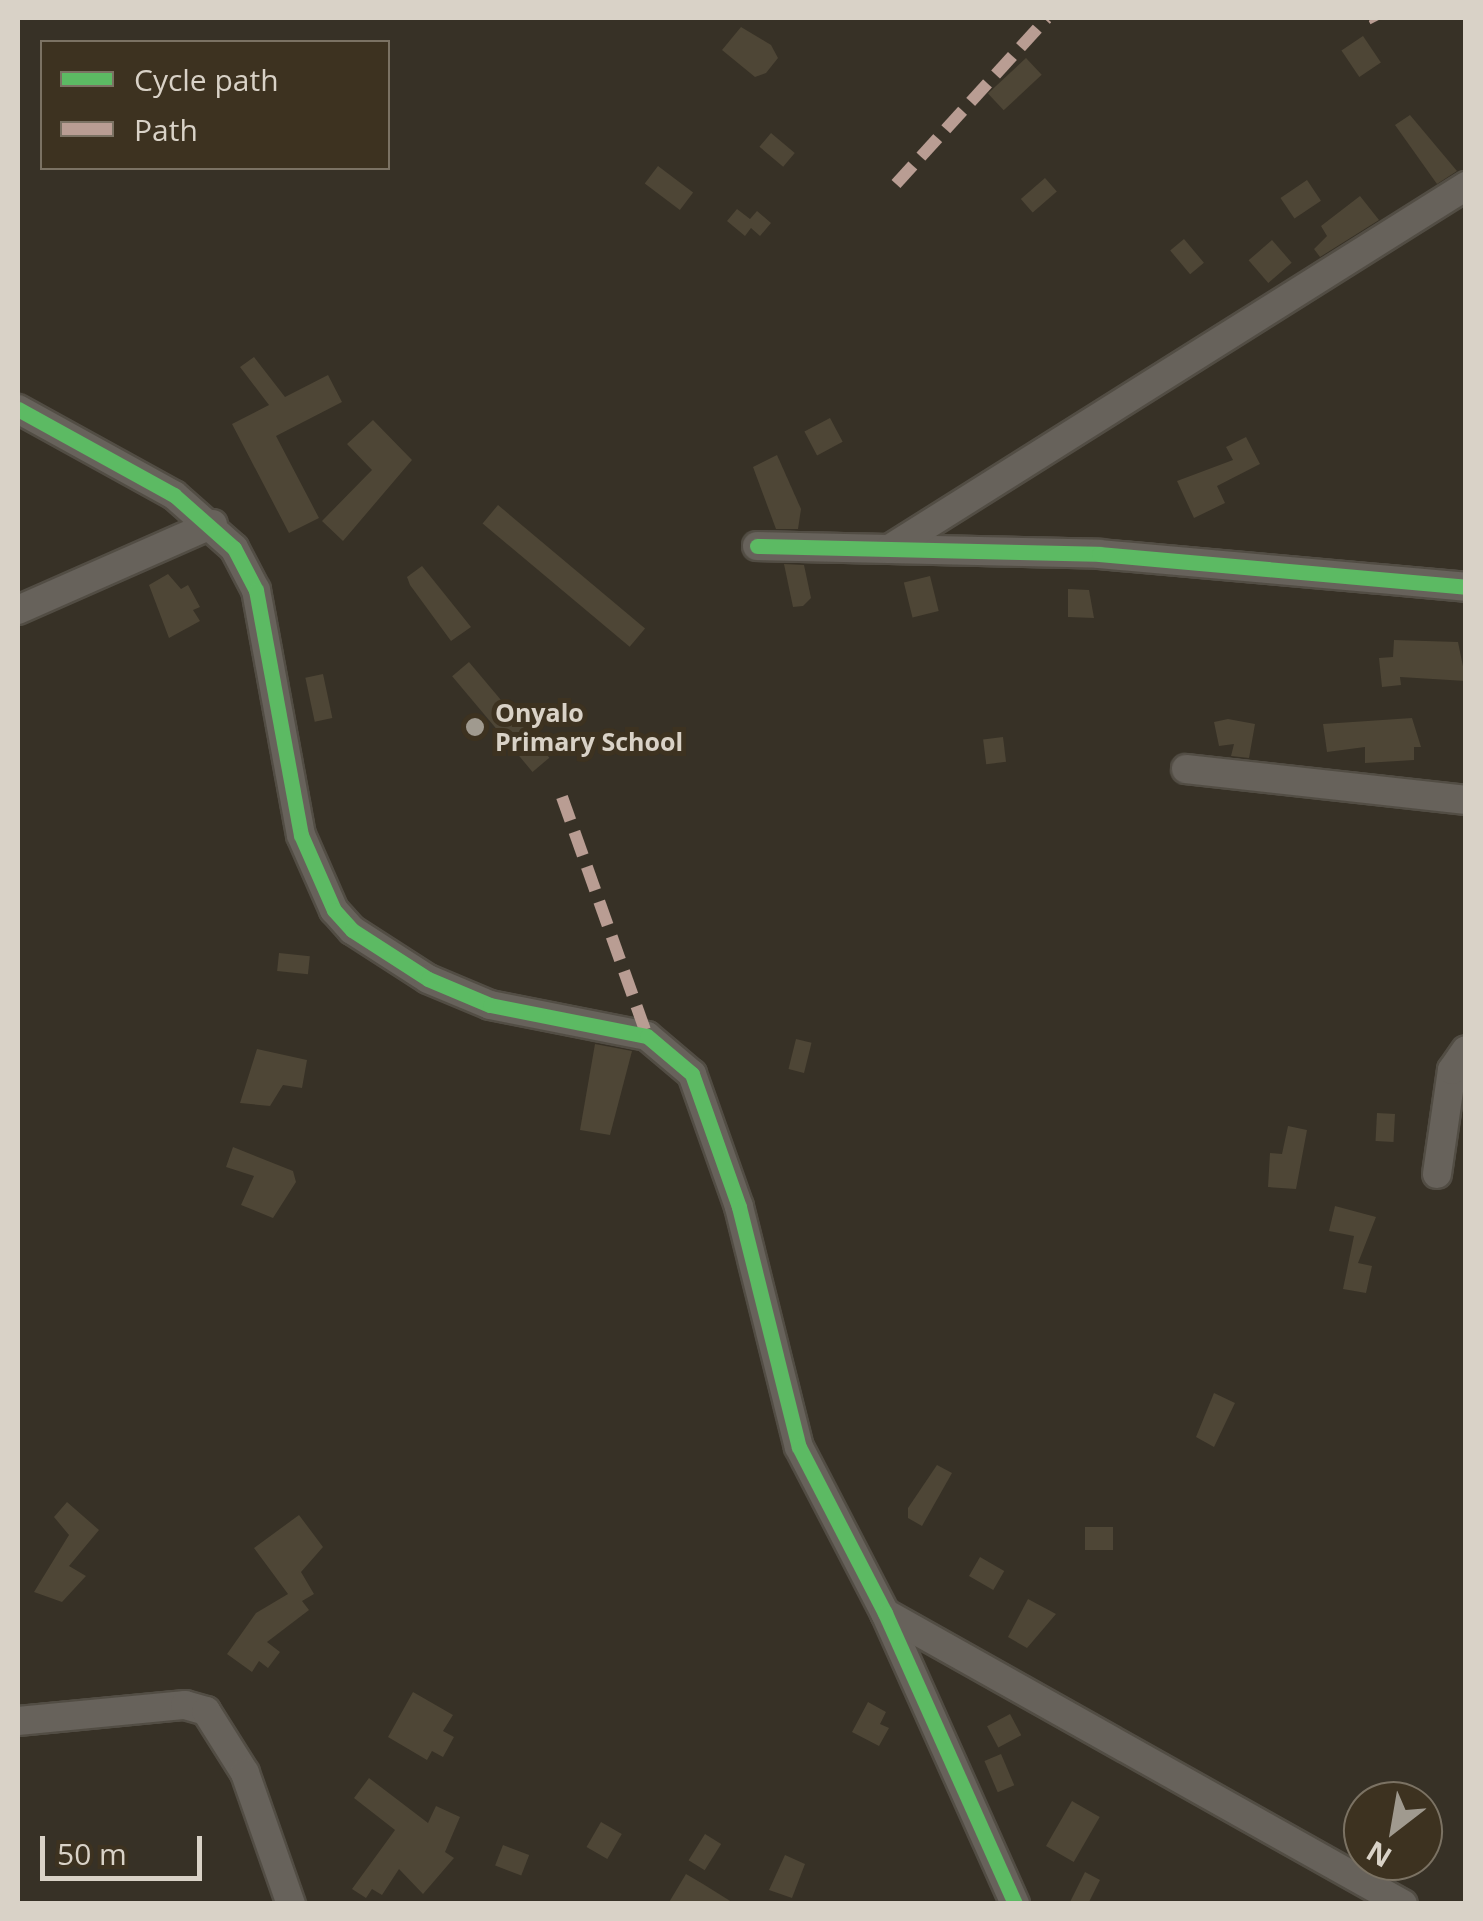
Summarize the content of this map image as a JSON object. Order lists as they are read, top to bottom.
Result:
{
  "places": ["Onyalo Primary School"],
  "legend": ["Cycle path", "Path"],
  "scale_bar": "50 m",
  "north": "bottom left"
}
